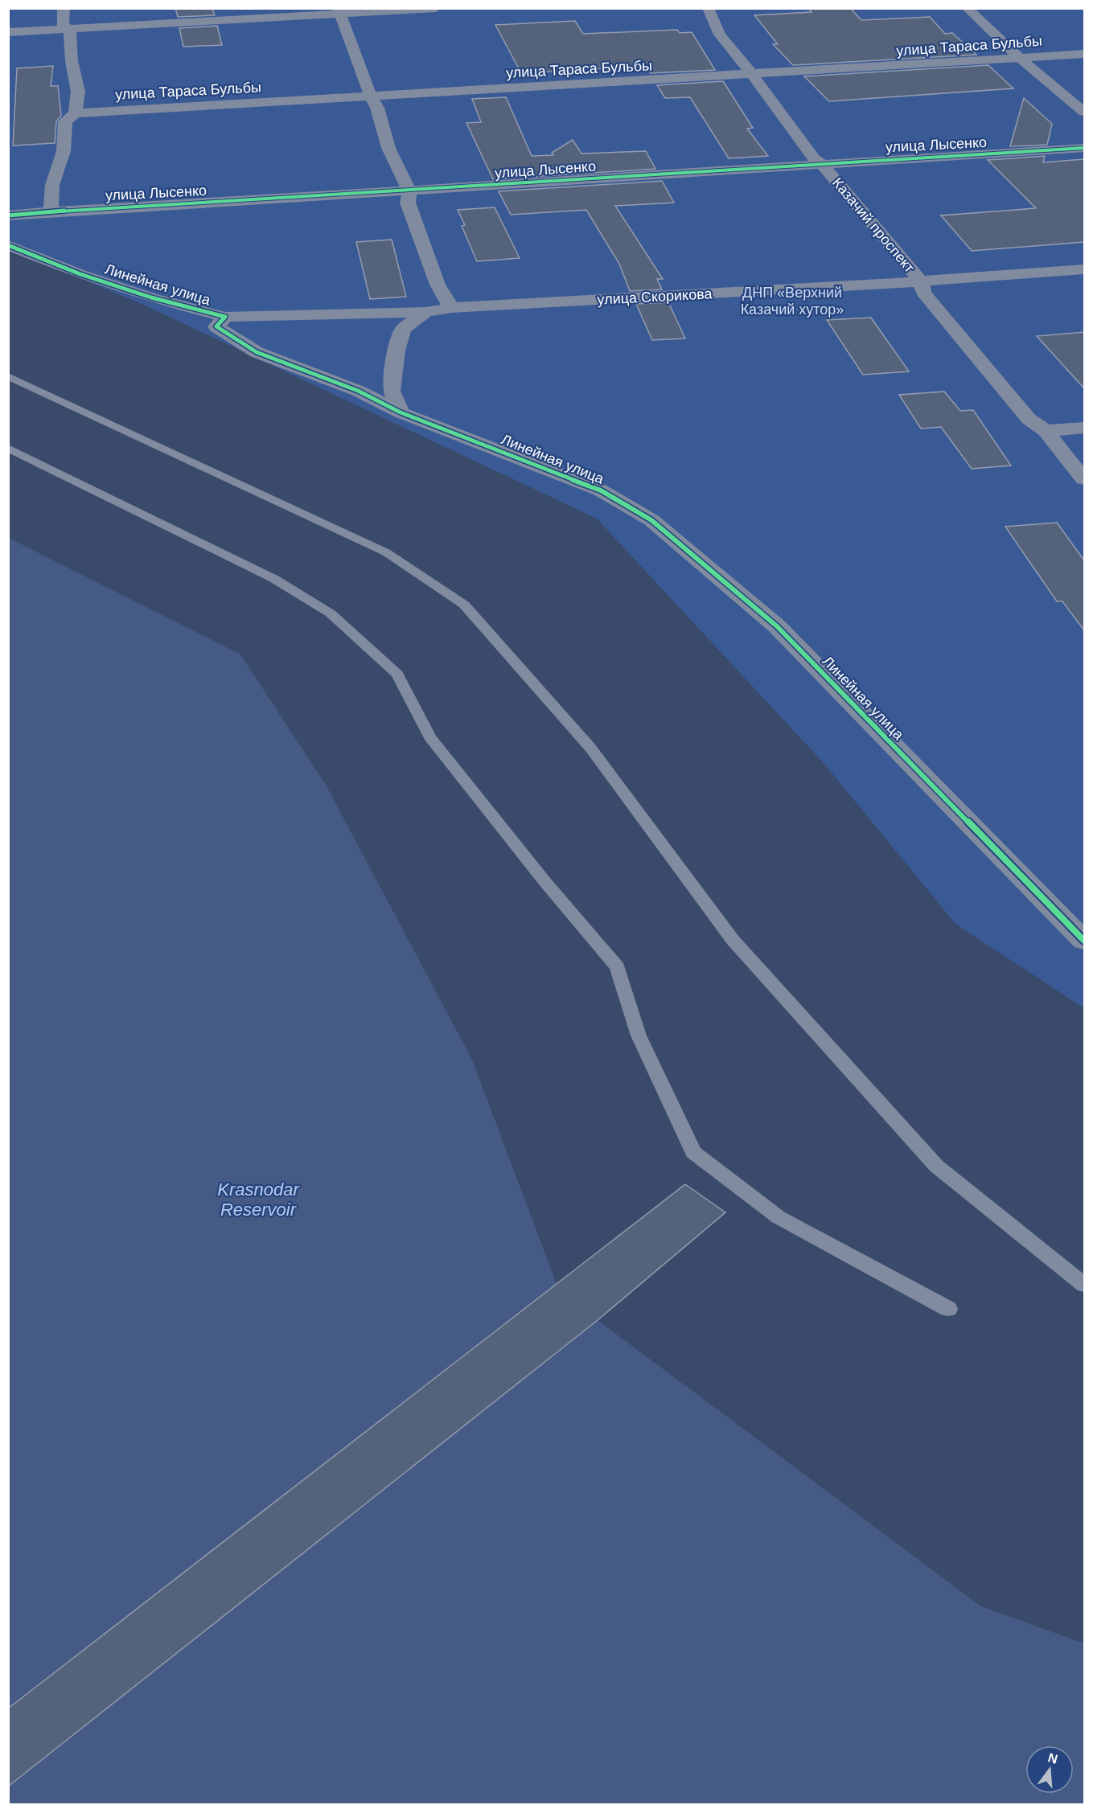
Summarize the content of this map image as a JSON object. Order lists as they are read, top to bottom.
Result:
{
  "streets": {
    "street": [
      "улица Тараса Бульбы",
      "улица Лысенко",
      "Казачий проспект",
      "Линейная улица",
      "улица Скорикова"
    ]
  },
  "crossings": [
    ["улица Тараса Бульбы", "Казачий проспект"],
    ["улица Лысенко", "Казачий проспект"],
    ["Казачий проспект", "улица Скорикова"],
    ["Линейная улица", "улица Скорикова"]
  ],
  "water": ["Krasnodar Reservoir"],
  "parks": ["ДНП «Верхний Казачий хутор»"],
  "north": "top"
}
